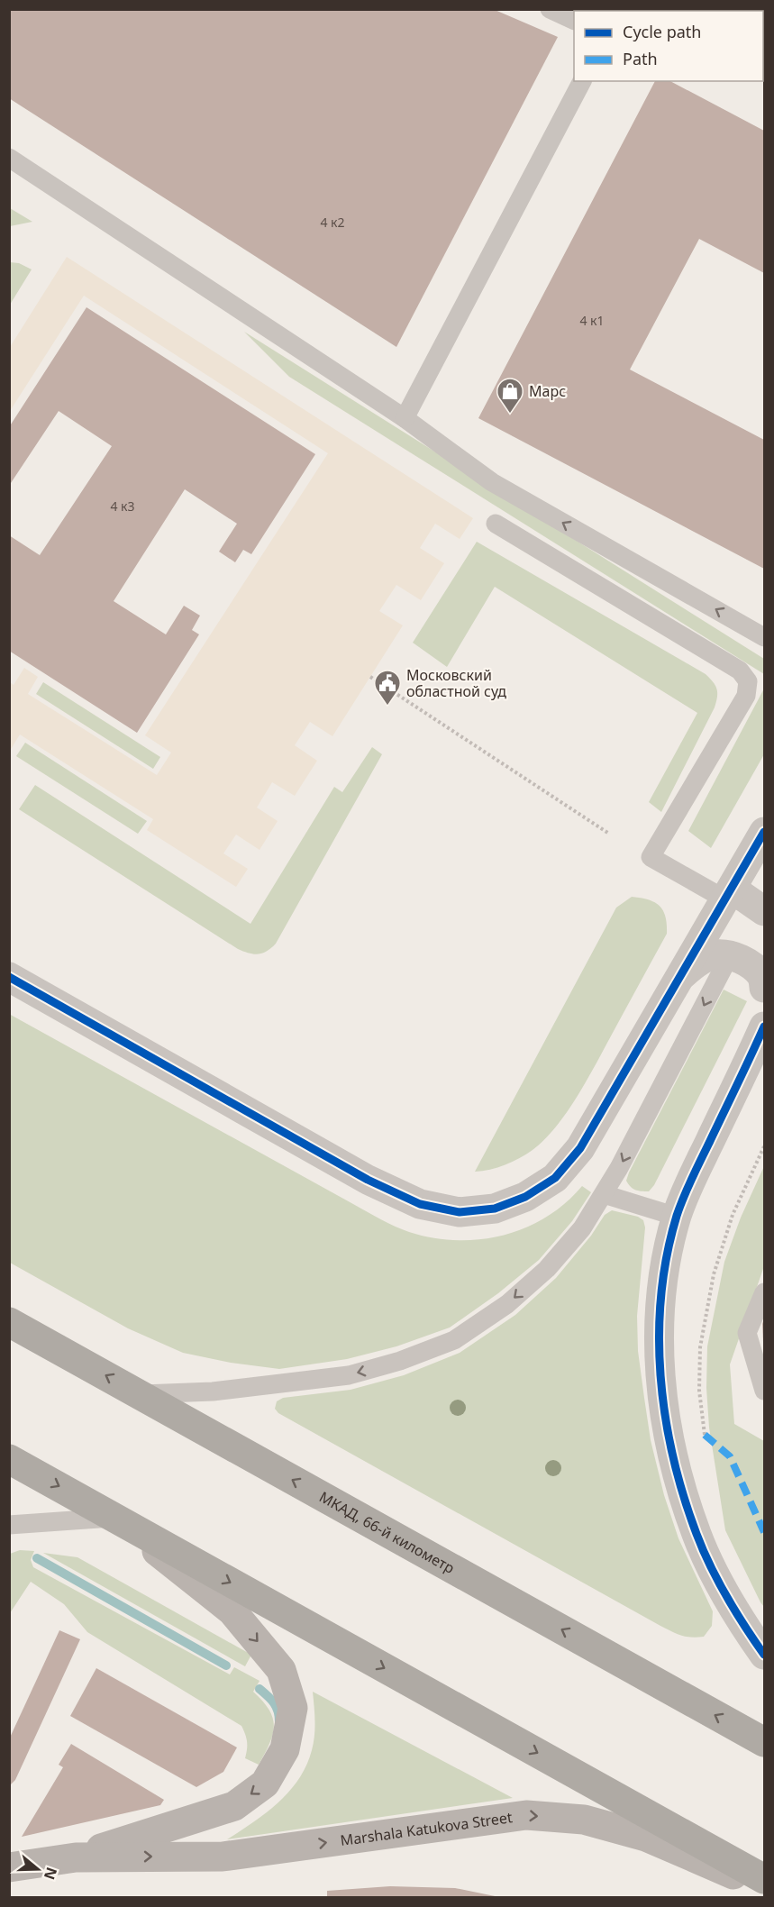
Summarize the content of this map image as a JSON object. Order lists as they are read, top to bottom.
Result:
{
  "streets": {
    "highway": ["МКАД, 66-й километр"],
    "main road": ["Marshala Katukova Street"]
  },
  "places": {
    "shop": ["Марс"],
    "public building": ["Московский областной суд"]
  },
  "house_numbers": ["4 к2", "4 к1", "4 к3"],
  "legend": ["Cycle path", "Path"],
  "north": "right"
}
